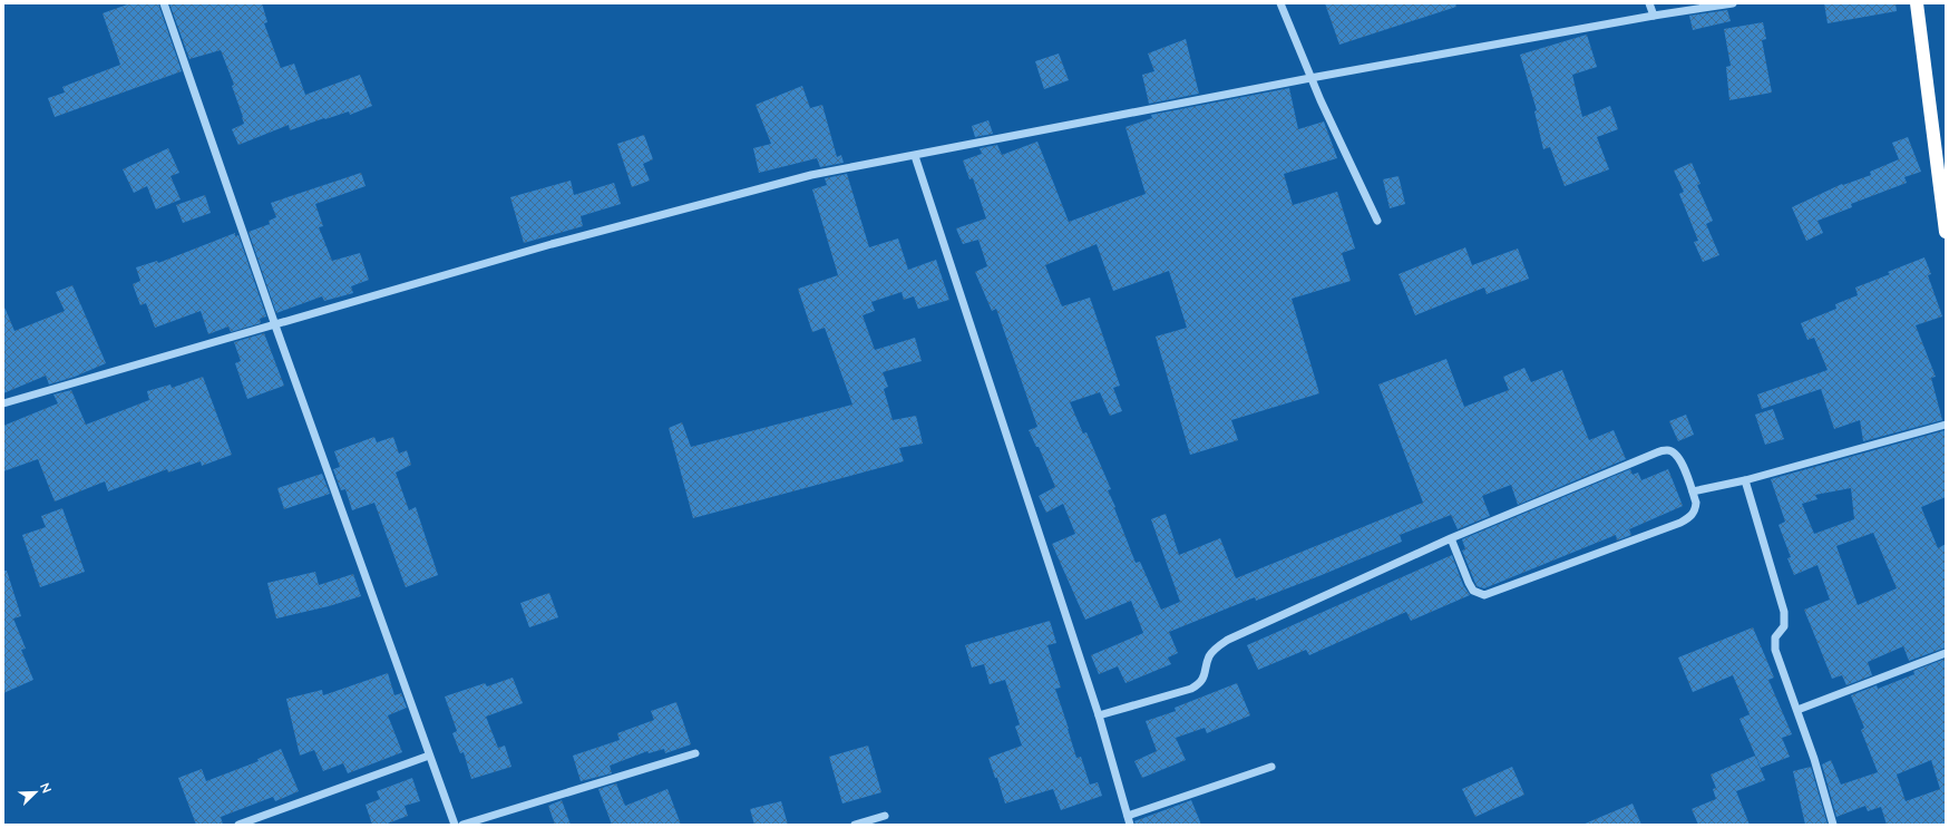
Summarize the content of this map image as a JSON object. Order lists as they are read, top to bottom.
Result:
{
  "north": "top right"
}
